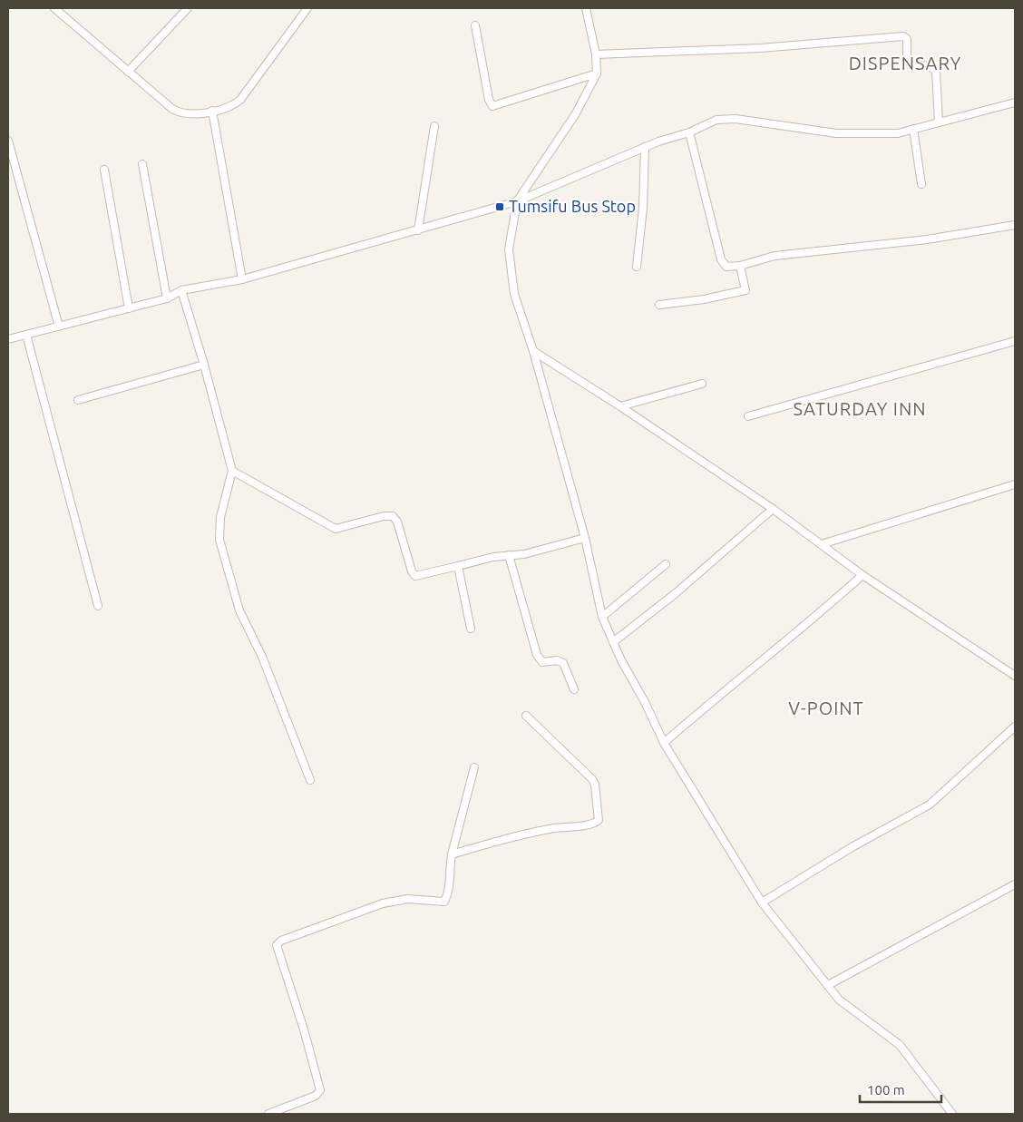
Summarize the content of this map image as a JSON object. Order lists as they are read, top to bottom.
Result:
{
  "districts": ["DISPENSARY", "SATURDAY INN", "V-POINT"],
  "places": {
    "transit": ["Tumsifu Bus Stop"]
  },
  "scale_bar": "100 m"
}
